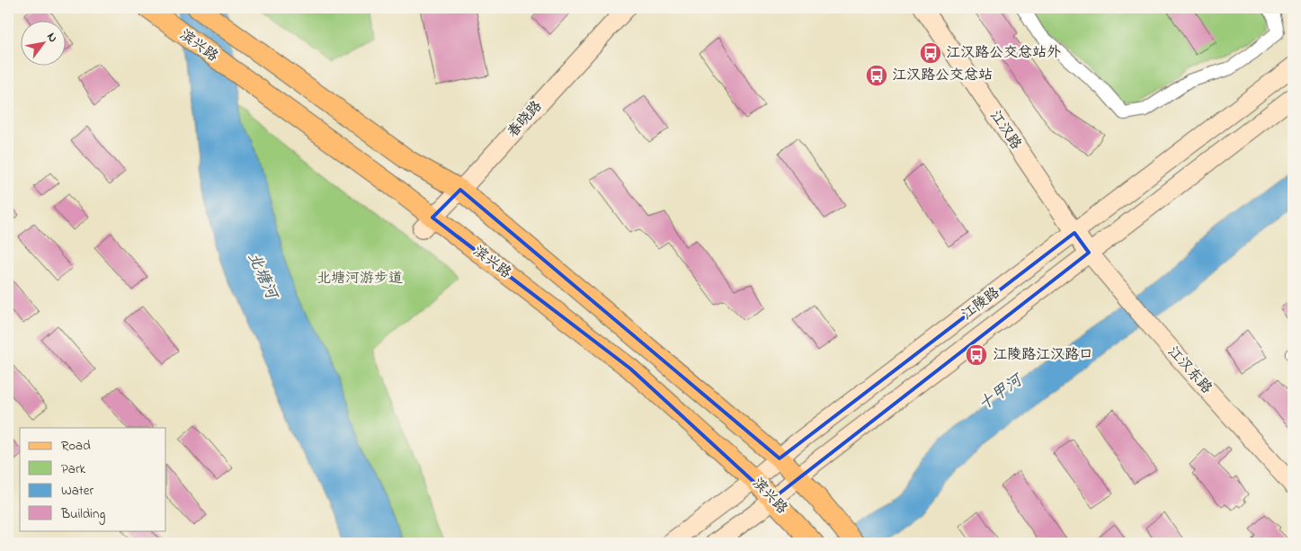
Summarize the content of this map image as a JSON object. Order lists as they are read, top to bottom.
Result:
{
  "streets": {
    "main road": [
      "滨兴路",
      "春晓路",
      "江汉路",
      "江陵路",
      "江汉东路"
    ]
  },
  "crossings": [
    ["滨兴路", "春晓路"],
    ["滨兴路", "江陵路"],
    ["江汉路", "江陵路"],
    ["江汉路", "江汉东路"],
    ["江陵路", "江汉东路"]
  ],
  "water": ["北塘河", "十甲河"],
  "parks": ["北塘河游步道"],
  "places": {
    "bus stop": ["江汉路公交总站外", "江汉路公交总站", "江陵路江汉路口"]
  },
  "legend": [
    "Road",
    "Park",
    "Water",
    "Building"
  ],
  "north": "top right"
}
